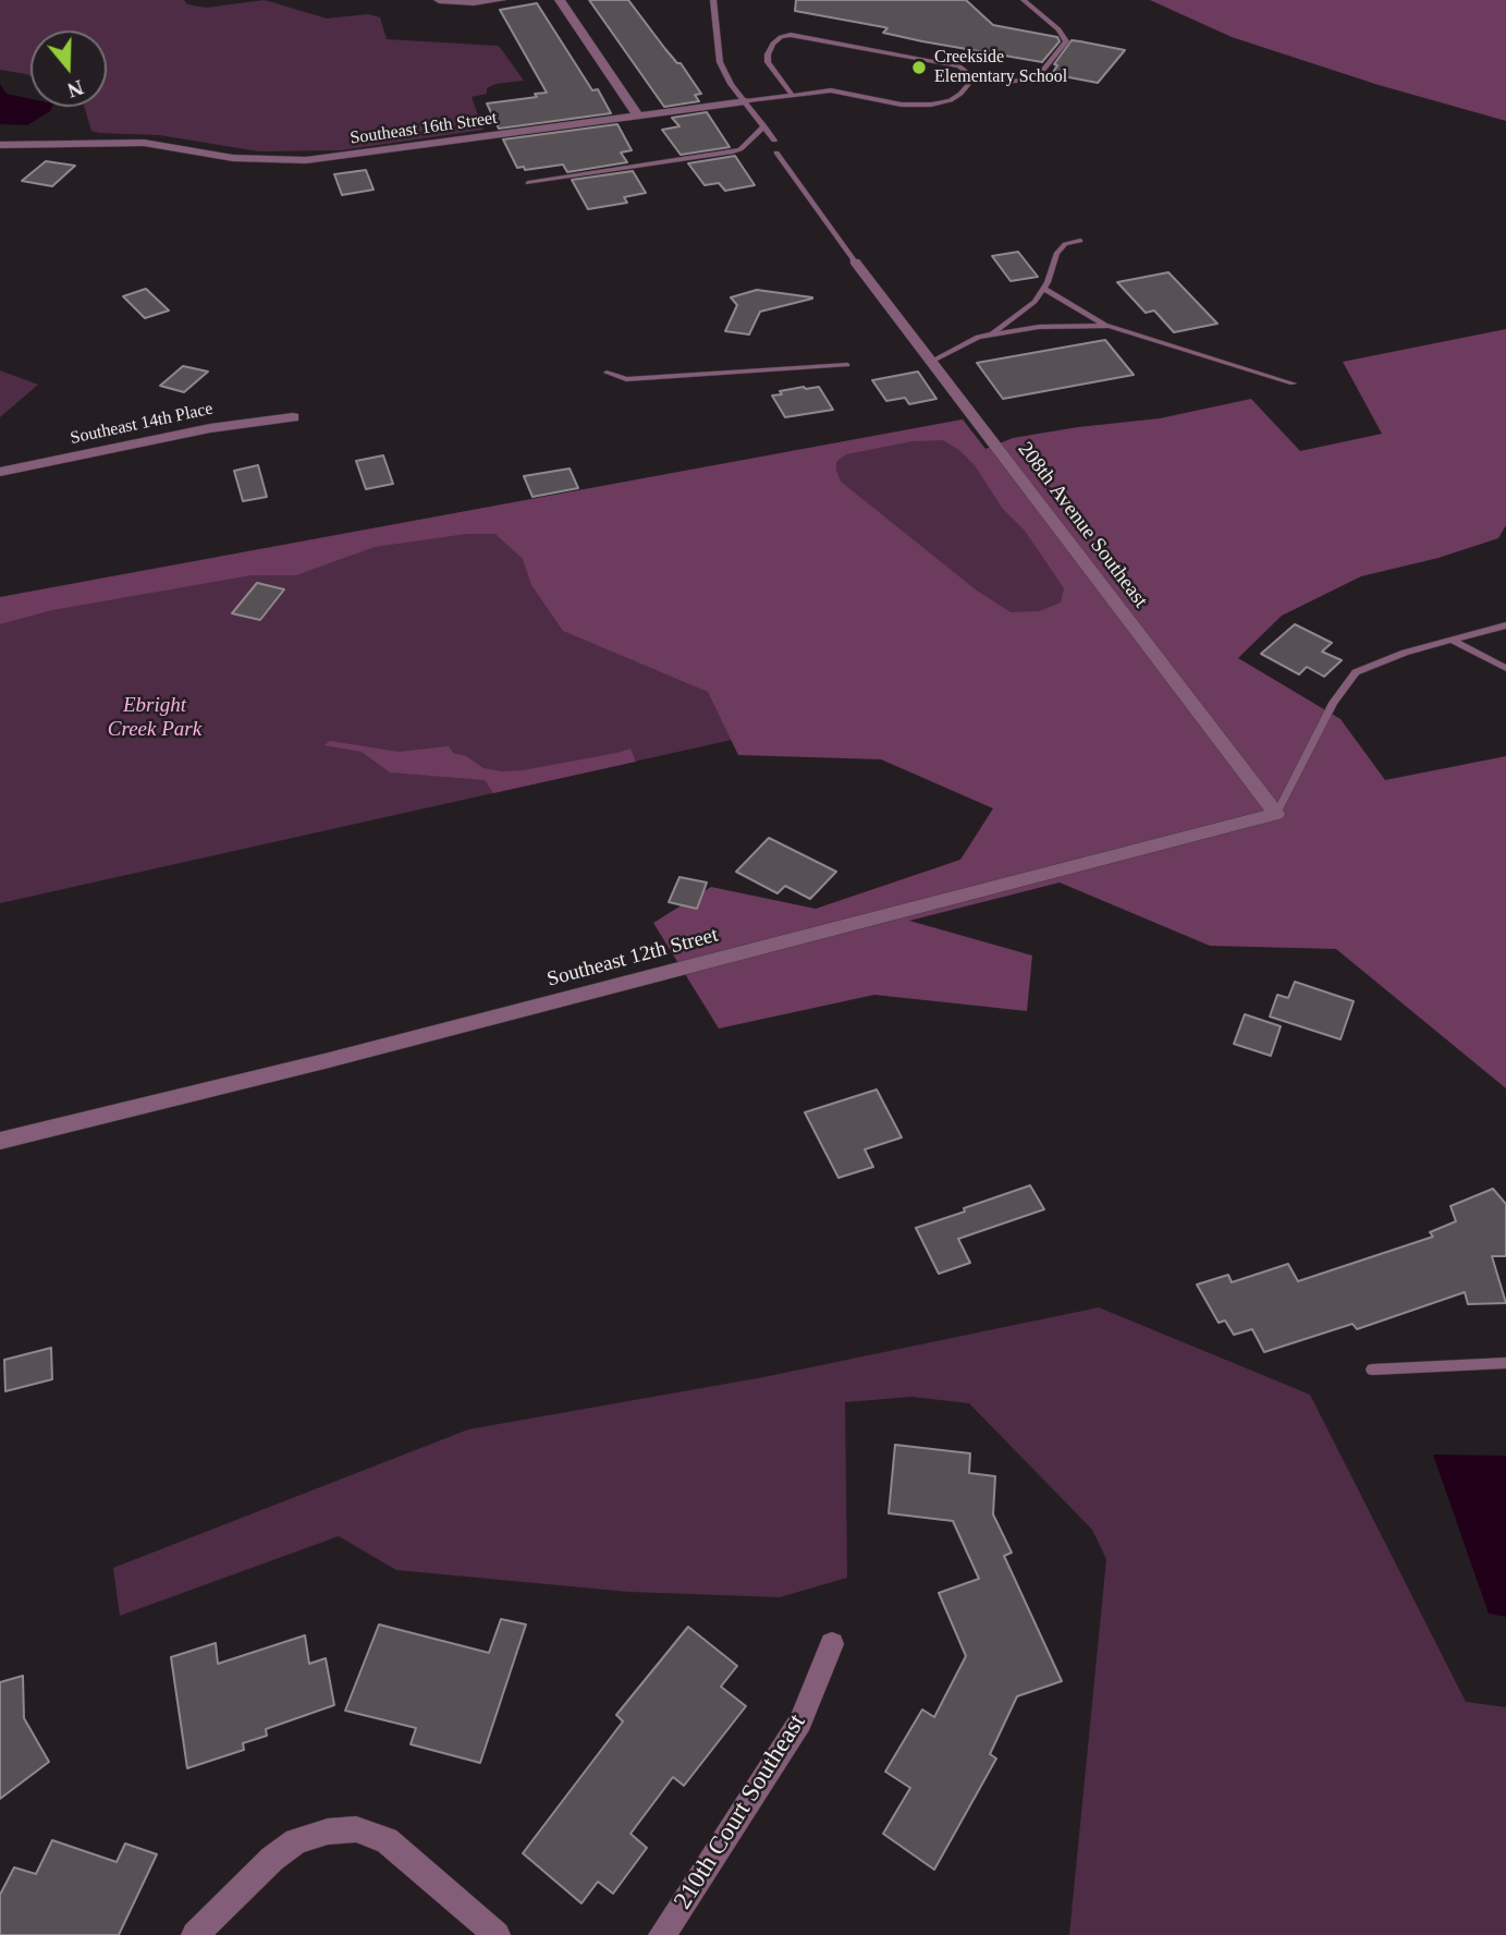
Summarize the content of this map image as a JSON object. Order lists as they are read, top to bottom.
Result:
{
  "streets": {
    "street": [
      "Southeast 16th Street",
      "Southeast 14th Place",
      "208th Avenue Southeast",
      "Southeast 12th Street",
      "210th Court Southeast"
    ]
  },
  "crossings": [
    ["208th Avenue Southeast", "Southeast 12th Street"]
  ],
  "parks": ["Ebright Creek Park"],
  "places": ["Creekside Elementary School"],
  "north": "bottom"
}
